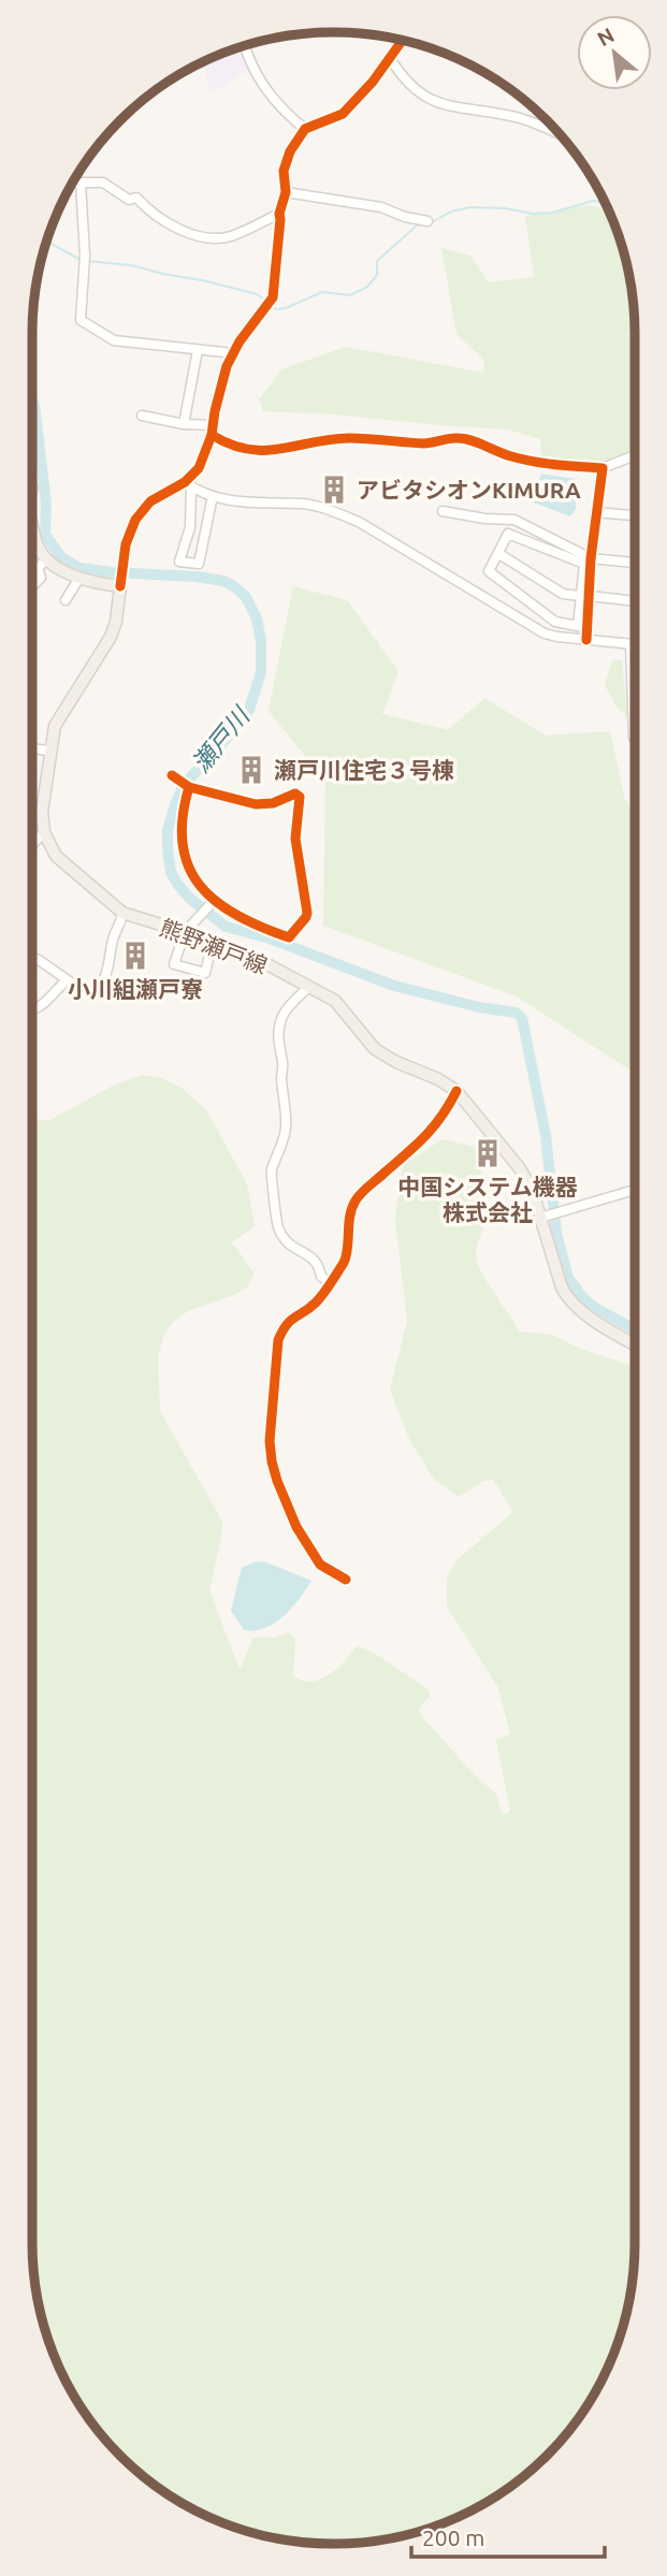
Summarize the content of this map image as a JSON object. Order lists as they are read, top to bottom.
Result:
{
  "streets": {
    "main road": ["熊野瀬戸線"]
  },
  "water": ["瀬戸川"],
  "places": {
    "building": [
      "アビタシオンKIMURA",
      "瀬戸川住宅３号棟",
      "小川組瀬戸寮",
      "中国システム機器 株式会社"
    ]
  },
  "scale_bar": "200 m",
  "north": "top left"
}
